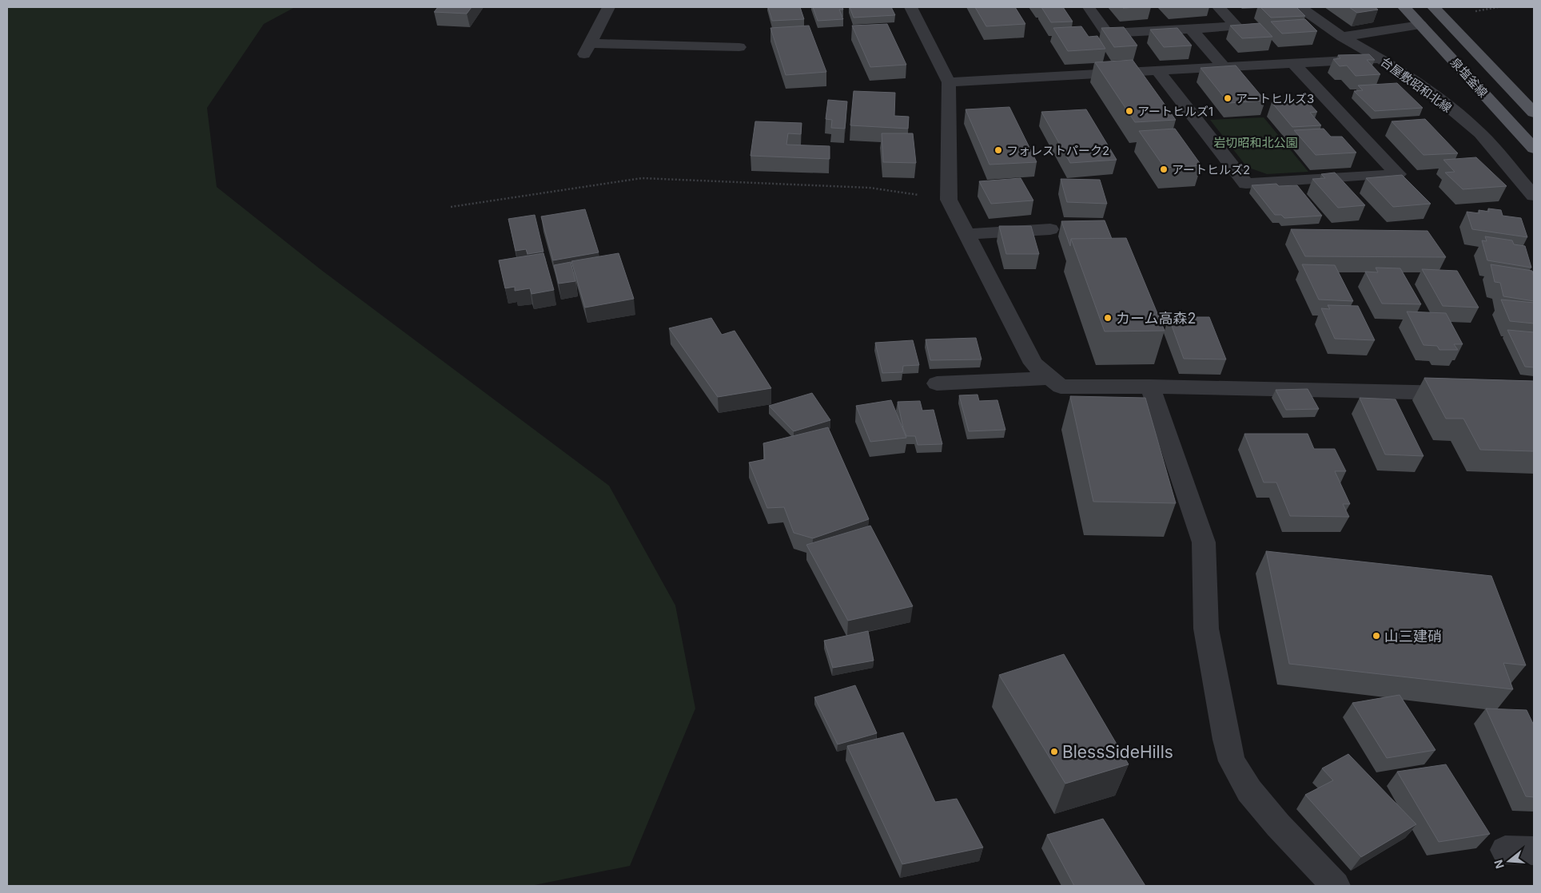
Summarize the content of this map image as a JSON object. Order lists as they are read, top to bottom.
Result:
{
  "streets": {
    "main road": ["泉塩釜線"],
    "street": ["台屋敷昭和北線"]
  },
  "parks": ["岩切昭和北公園"],
  "places": [
    "アートヒルズ3",
    "アートヒルズ1",
    "フォレストパーク2",
    "アートヒルズ2",
    "カーム高森2",
    "山三建硝",
    "BlessSideHills"
  ],
  "north": "left"
}
